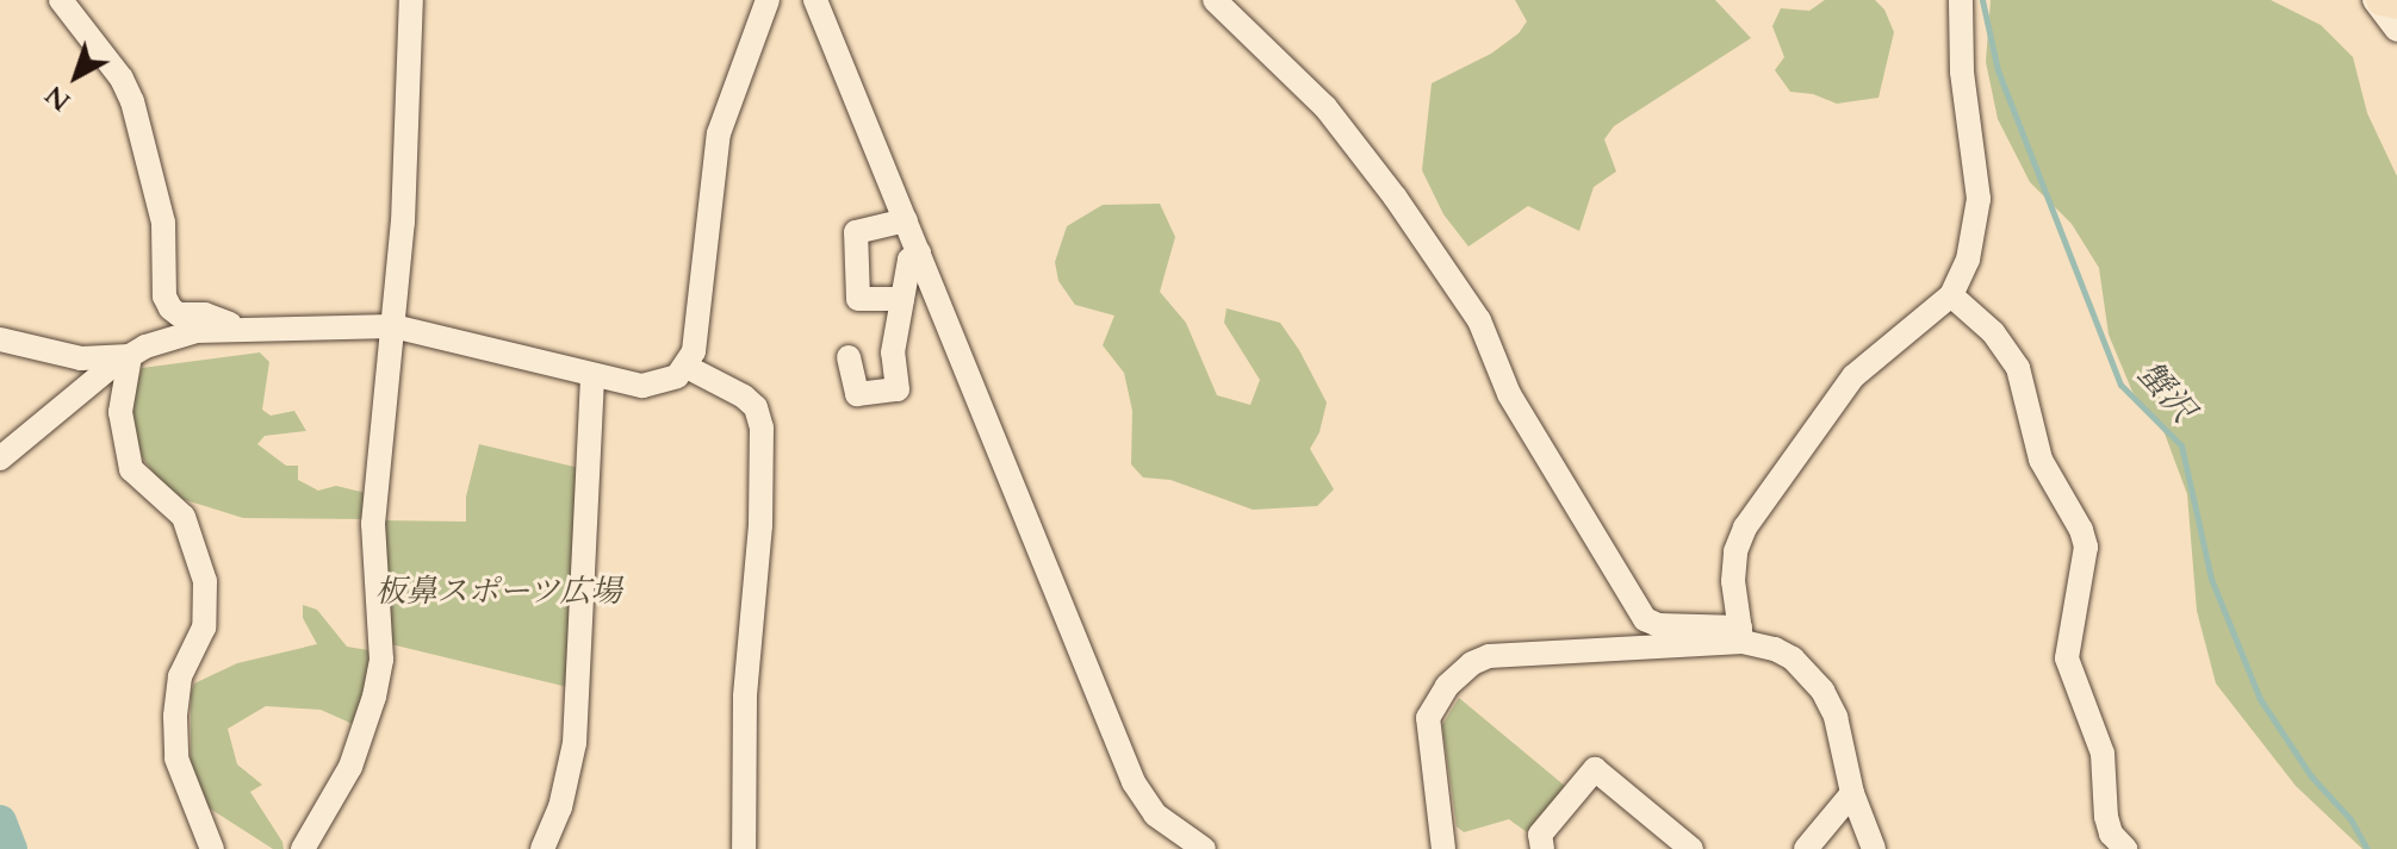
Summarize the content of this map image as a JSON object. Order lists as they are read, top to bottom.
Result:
{
  "water": ["蟹沢"],
  "parks": ["板鼻スポーツ広場"],
  "north": "bottom left"
}
